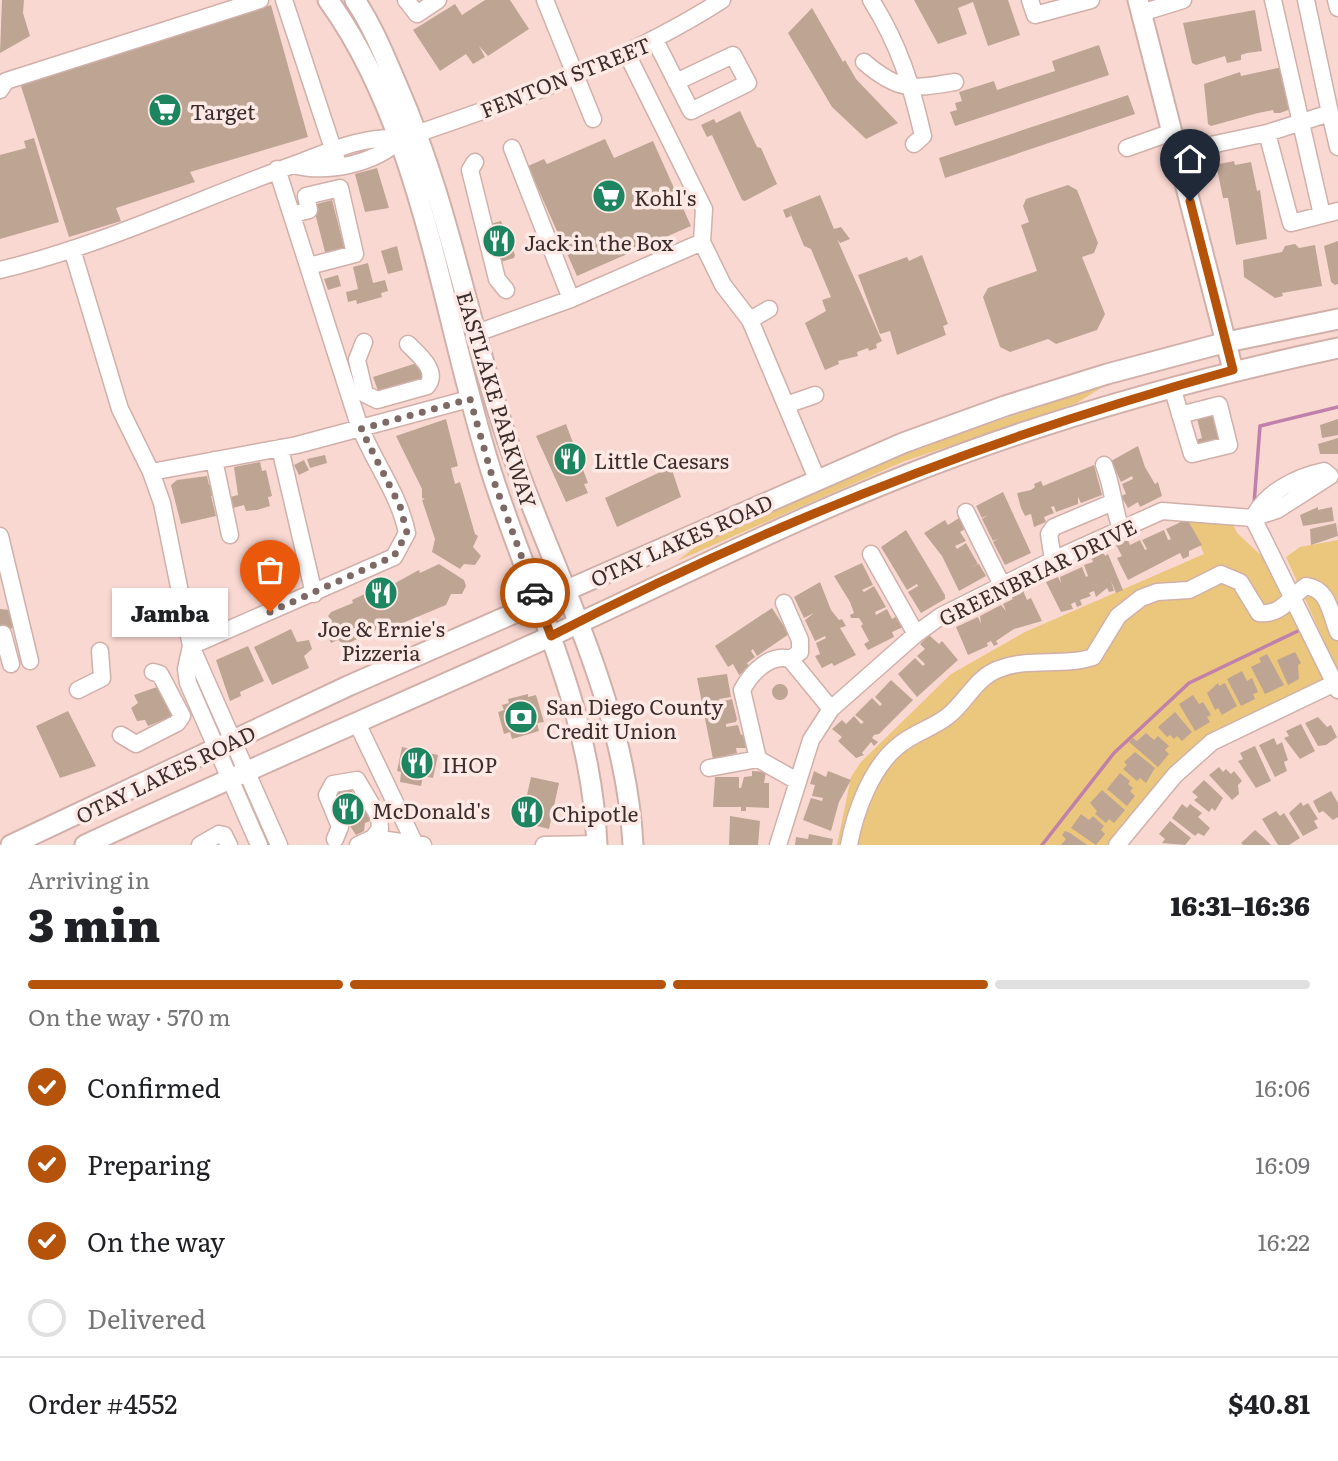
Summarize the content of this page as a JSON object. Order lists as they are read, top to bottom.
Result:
{
  "streets": {
    "main road": ["EASTLAKE PARKWAY", "OTAY LAKES ROAD"],
    "street": ["FENTON STREET", "GREENBRIAR DRIVE"]
  },
  "crossings": [
    ["FENTON STREET", "EASTLAKE PARKWAY"],
    ["EASTLAKE PARKWAY", "OTAY LAKES ROAD"]
  ],
  "places": {
    "supermarket": ["Target", "Kohl's"],
    "restaurant": [
      "Jack in the Box",
      "Little Caesars",
      "Joe & Ernie's Pizzeria",
      "IHOP",
      "McDonald's",
      "Chipotle"
    ],
    "other": ["Jamba"],
    "bank": ["San Diego County Credit Union"]
  },
  "page": {
    "bubble": "Jamba",
    "heading": ["3 min", "Arriving in", "16:31–16:36"],
    "panel": ["Order #4552", "$40.81"],
    "bar": "On the way · 570 m",
    "list": [
      ["Confirmed", "16:06"],
      ["Preparing", "16:09"],
      ["On the way", "16:22"],
      "Delivered"
    ]
  }
}
